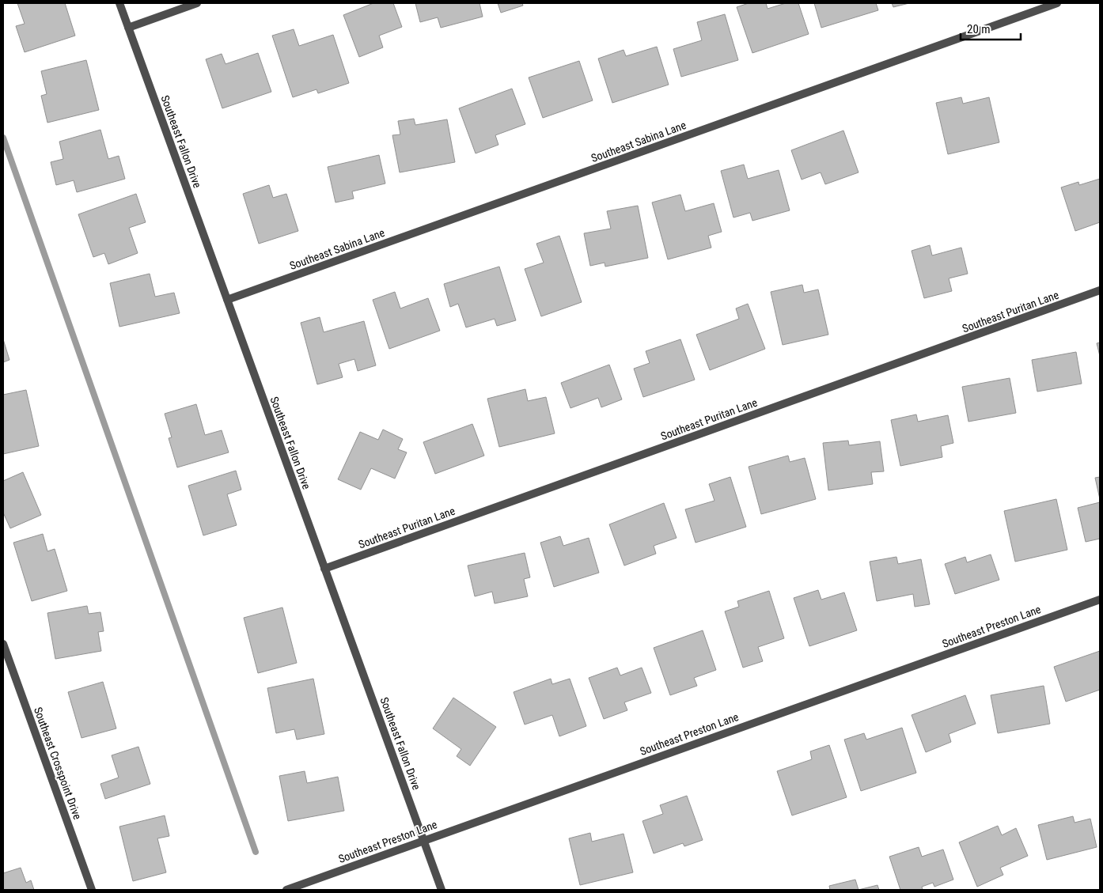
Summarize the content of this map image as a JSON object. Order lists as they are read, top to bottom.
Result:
{
  "streets": {
    "street": [
      "Southeast Fallon Drive",
      "Southeast Sabina Lane",
      "Southeast Puritan Lane",
      "Southeast Preston Lane",
      "Southeast Crosspoint Drive"
    ]
  },
  "crossings": [
    ["Southeast Fallon Drive", "Southeast Sabina Lane"],
    ["Southeast Fallon Drive", "Southeast Puritan Lane"],
    ["Southeast Fallon Drive", "Southeast Preston Lane"]
  ],
  "scale_bar": "20 m"
}
